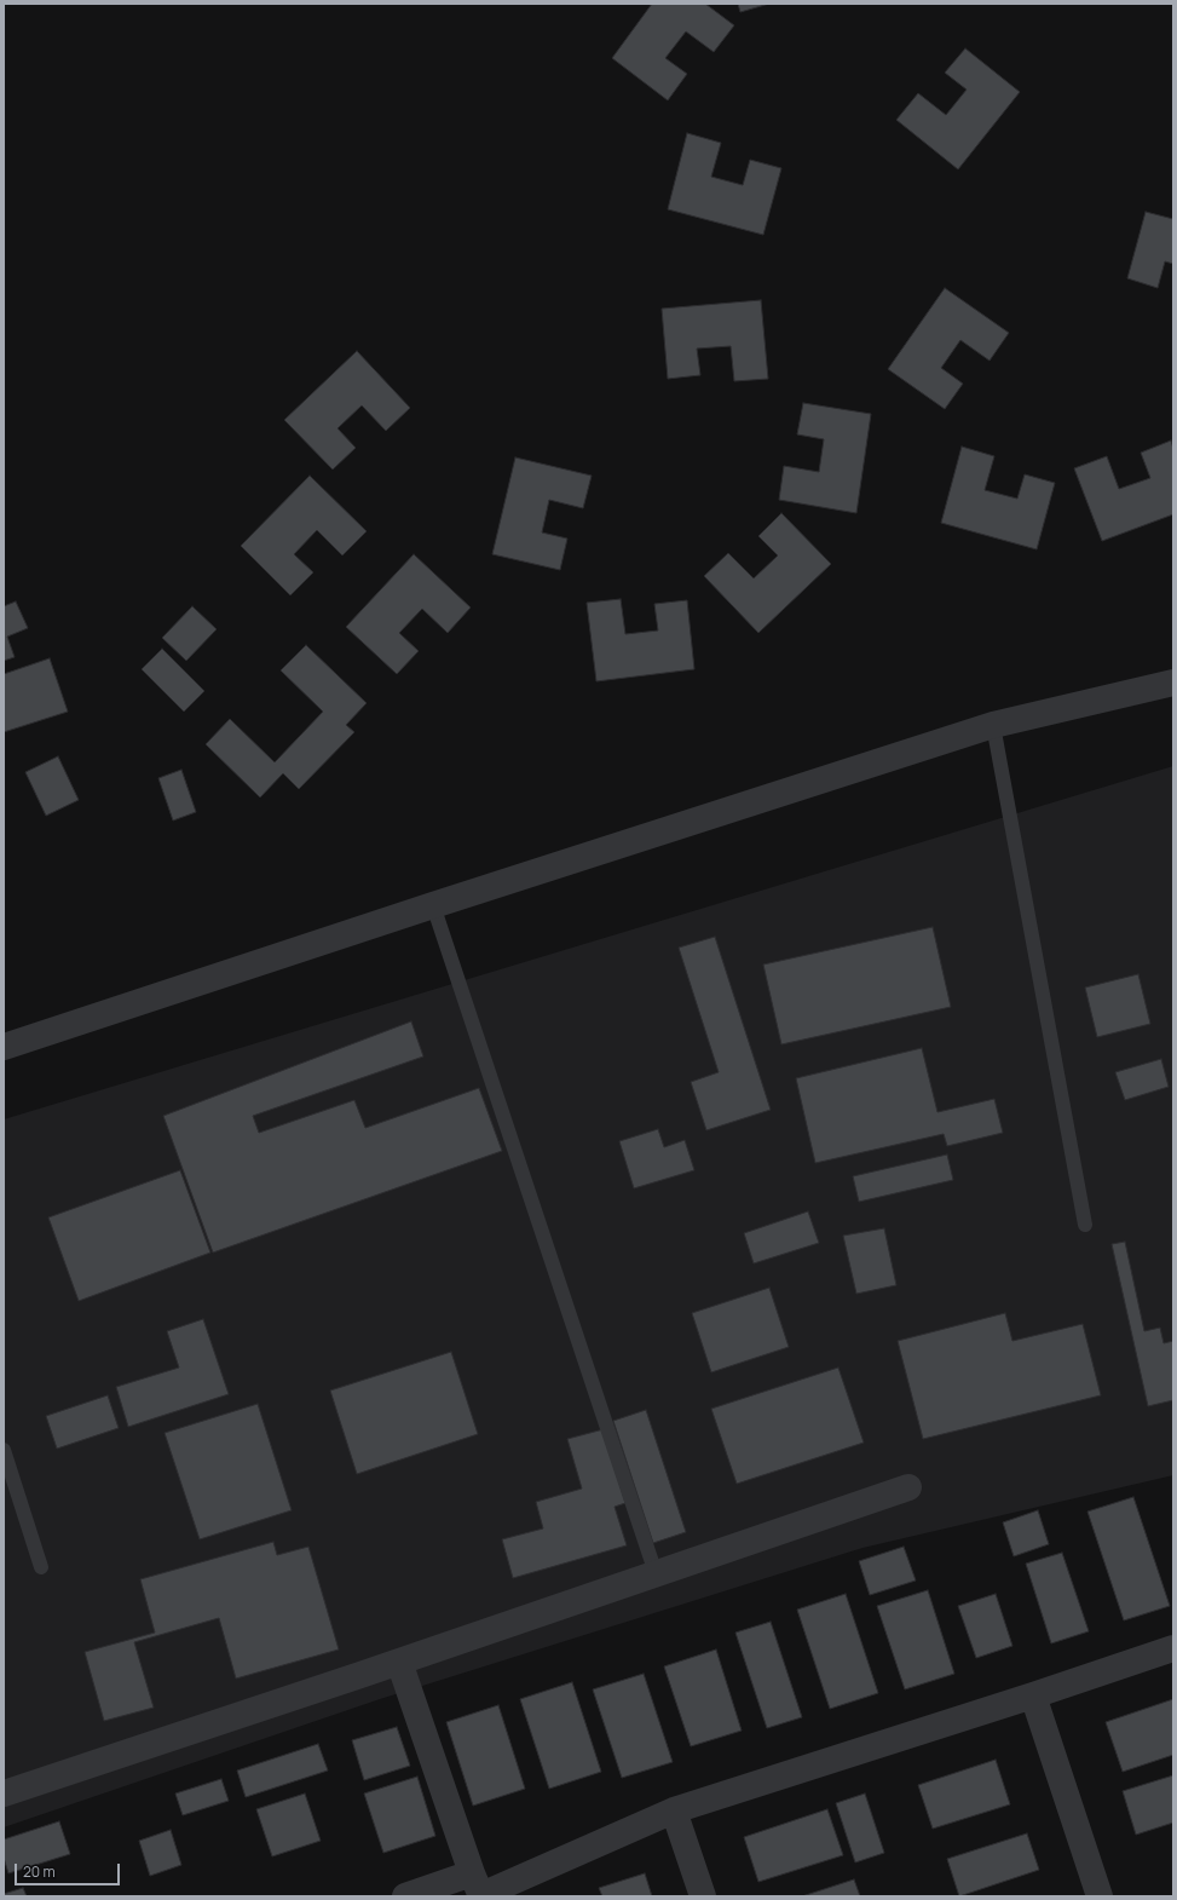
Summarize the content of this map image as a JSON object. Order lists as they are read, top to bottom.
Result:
{
  "scale_bar": "20 m"
}
